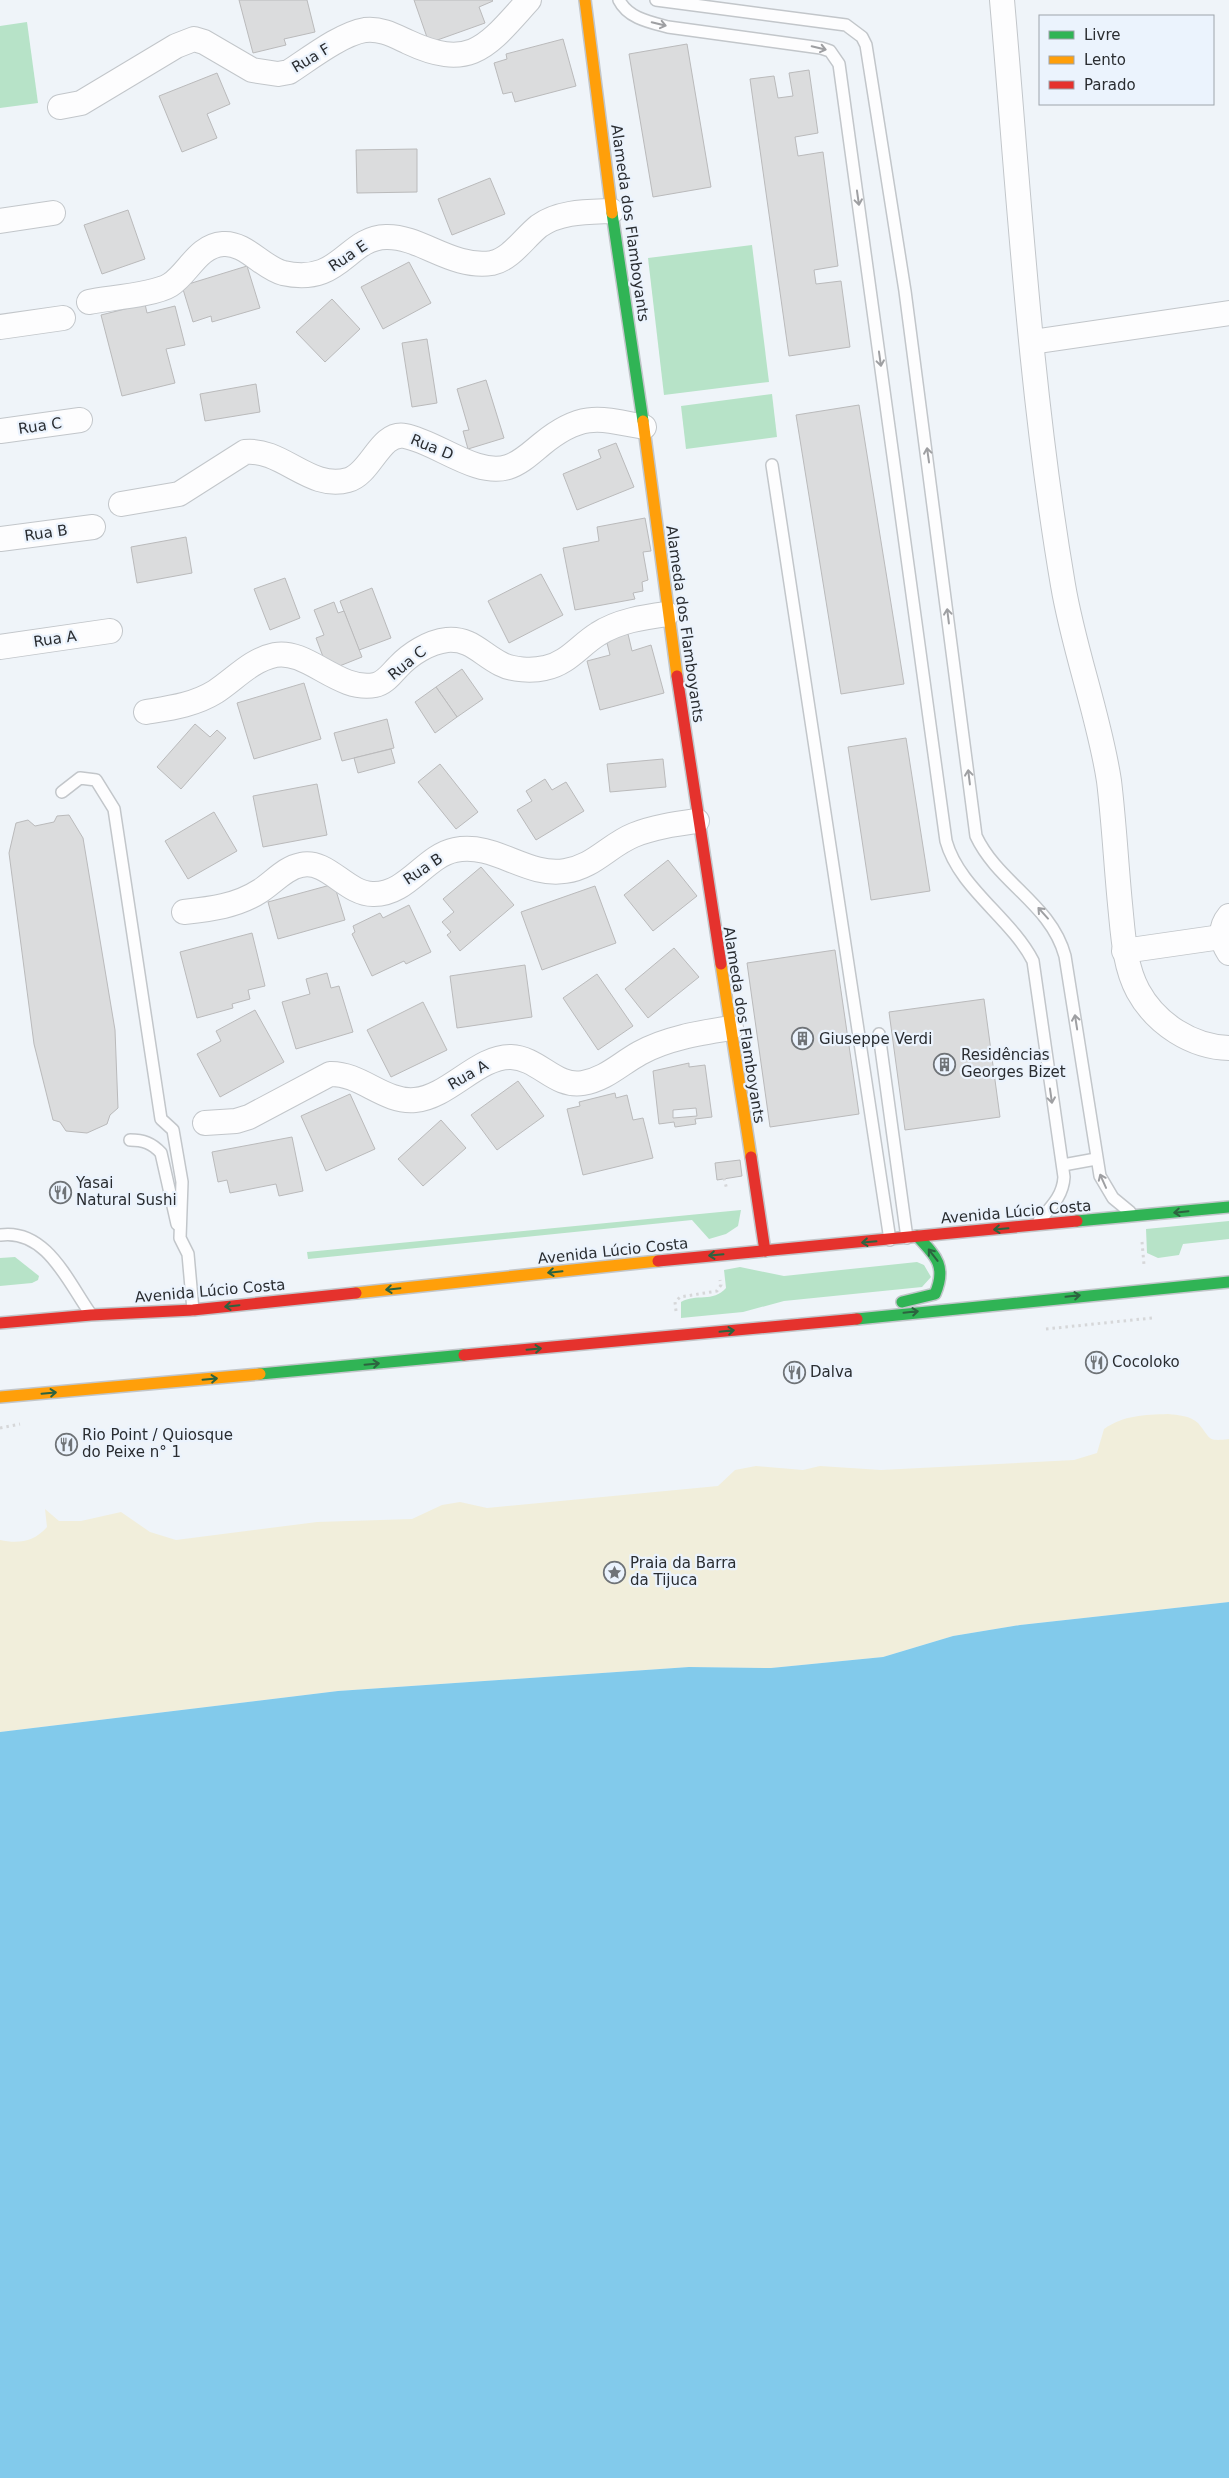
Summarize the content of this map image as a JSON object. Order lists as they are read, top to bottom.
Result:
{
  "streets": {
    "main road": ["Alameda dos Flamboyants", "Avenida Lúcio Costa"],
    "street": [
      "Rua F",
      "Rua E",
      "Rua C",
      "Rua D",
      "Rua B",
      "Rua A"
    ]
  },
  "crossings": [
    ["Alameda dos Flamboyants", "Rua E"],
    ["Alameda dos Flamboyants", "Rua C"],
    ["Alameda dos Flamboyants", "Rua D"],
    ["Alameda dos Flamboyants", "Rua B"],
    ["Alameda dos Flamboyants", "Rua A"],
    ["Alameda dos Flamboyants", "Avenida Lúcio Costa"]
  ],
  "places": {
    "building": ["Giuseppe Verdi", "Residências Georges Bizet"],
    "restaurant": [
      "Yasai Natural Sushi",
      "Cocoloko",
      "Dalva",
      "Rio Point / Quiosque do Peixe n° 1"
    ],
    "place": ["Praia da Barra da Tijuca"]
  },
  "legend": ["Livre", "Lento", "Parado"]
}
